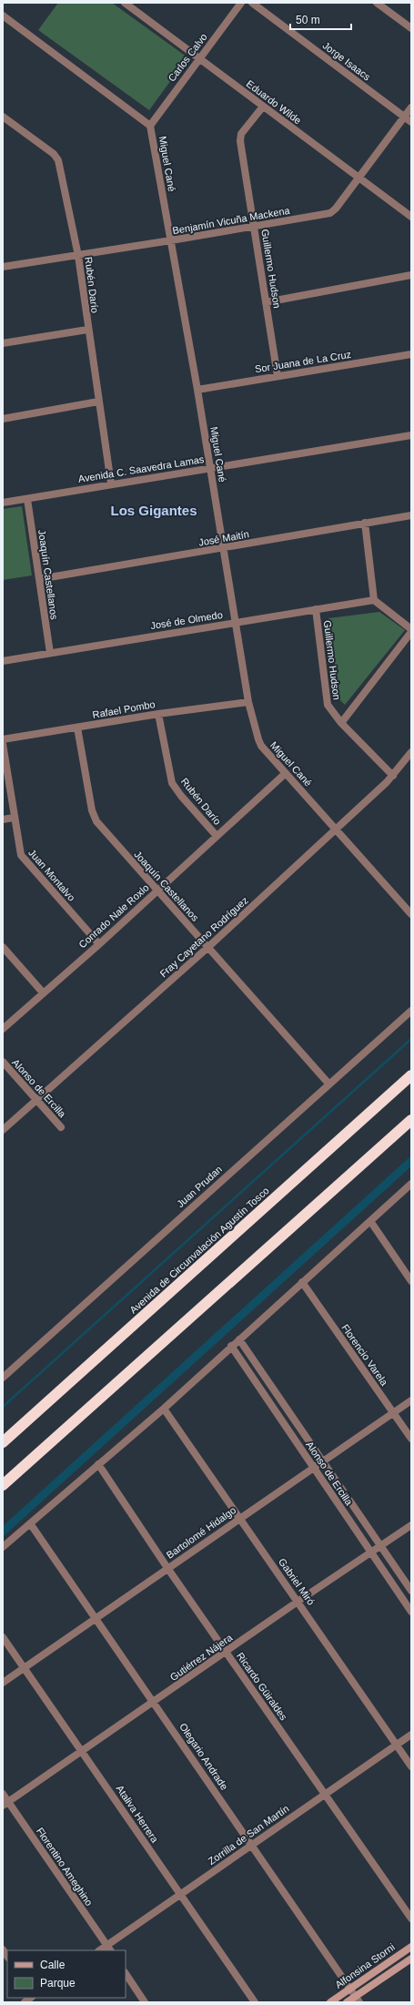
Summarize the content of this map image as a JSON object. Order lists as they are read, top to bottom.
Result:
{
  "streets": {
    "highway": ["Avenida de Circunvalación Agustín Tosco"],
    "street": [
      "Carlos Calvo",
      "Jorge Isaacs",
      "Eduardo Wilde",
      "Miguel Cané",
      "Benjamín Vicuña Mackena",
      "Guillermo Hudson",
      "Rubén Darío",
      "Sor Juana de La Cruz",
      "Avenida C. Saavedra Lamas",
      "José Maitín",
      "Joaquín Castellanos",
      "José de Olmedo",
      "Rafael Pombo",
      "Juan Montalvo",
      "Conrado Nale Roxlo",
      "Fray Cayetano Rodríguez",
      "Alonso de Ercilla",
      "Juan Prudan",
      "Florencio Varela",
      "Bartolomé Hidalgo",
      "Gabriel Miró",
      "Gutiérrez Nájera",
      "Ricardo Güiraldes",
      "Olegario Andrade",
      "Ataliva Herrera",
      "Zorrilla de San Martín",
      "Florentino Ameghino",
      "Alfonsina Storni"
    ]
  },
  "crossings": [
    ["Carlos Calvo", "Eduardo Wilde"],
    ["Carlos Calvo", "Miguel Cané"],
    ["Jorge Isaacs", "Benjamín Vicuña Mackena"],
    ["Eduardo Wilde", "Benjamín Vicuña Mackena"],
    ["Eduardo Wilde", "Guillermo Hudson"],
    ["Miguel Cané", "Benjamín Vicuña Mackena"],
    ["Miguel Cané", "Sor Juana de La Cruz"],
    ["Miguel Cané", "Avenida C. Saavedra Lamas"],
    ["Miguel Cané", "José Maitín"],
    ["Miguel Cané", "José de Olmedo"],
    ["Miguel Cané", "Rafael Pombo"],
    ["Miguel Cané", "Conrado Nale Roxlo"],
    ["Miguel Cané", "Fray Cayetano Rodríguez"],
    ["Benjamín Vicuña Mackena", "Guillermo Hudson"],
    ["Benjamín Vicuña Mackena", "Rubén Darío"],
    ["Guillermo Hudson", "Sor Juana de La Cruz"],
    ["Guillermo Hudson", "José de Olmedo"],
    ["Guillermo Hudson", "Fray Cayetano Rodríguez"],
    ["Rubén Darío", "Avenida C. Saavedra Lamas"],
    ["Rubén Darío", "Rafael Pombo"],
    ["Rubén Darío", "Conrado Nale Roxlo"],
    ["Avenida C. Saavedra Lamas", "Joaquín Castellanos"],
    ["José Maitín", "Joaquín Castellanos"],
    ["Joaquín Castellanos", "José de Olmedo"],
    ["Joaquín Castellanos", "Rafael Pombo"],
    ["Joaquín Castellanos", "Conrado Nale Roxlo"],
    ["Joaquín Castellanos", "Fray Cayetano Rodríguez"],
    ["Joaquín Castellanos", "Juan Prudan"],
    ["Juan Montalvo", "Conrado Nale Roxlo"],
    ["Fray Cayetano Rodríguez", "Alonso de Ercilla"],
    ["Alonso de Ercilla", "Bartolomé Hidalgo"],
    ["Alonso de Ercilla", "Gutiérrez Nájera"],
    ["Florencio Varela", "Bartolomé Hidalgo"],
    ["Bartolomé Hidalgo", "Gabriel Miró"],
    ["Bartolomé Hidalgo", "Ricardo Güiraldes"],
    ["Bartolomé Hidalgo", "Olegario Andrade"],
    ["Bartolomé Hidalgo", "Ataliva Herrera"],
    ["Gabriel Miró", "Gutiérrez Nájera"],
    ["Gabriel Miró", "Zorrilla de San Martín"],
    ["Gutiérrez Nájera", "Ricardo Güiraldes"],
    ["Gutiérrez Nájera", "Olegario Andrade"],
    ["Gutiérrez Nájera", "Ataliva Herrera"],
    ["Gutiérrez Nájera", "Florentino Ameghino"],
    ["Ricardo Güiraldes", "Zorrilla de San Martín"],
    ["Olegario Andrade", "Zorrilla de San Martín"],
    ["Olegario Andrade", "Alfonsina Storni"],
    ["Ataliva Herrera", "Zorrilla de San Martín"],
    ["Zorrilla de San Martín", "Florentino Ameghino"]
  ],
  "districts": ["Los Gigantes"],
  "legend": ["Calle", "Parque"],
  "scale_bar": "50 m"
}
